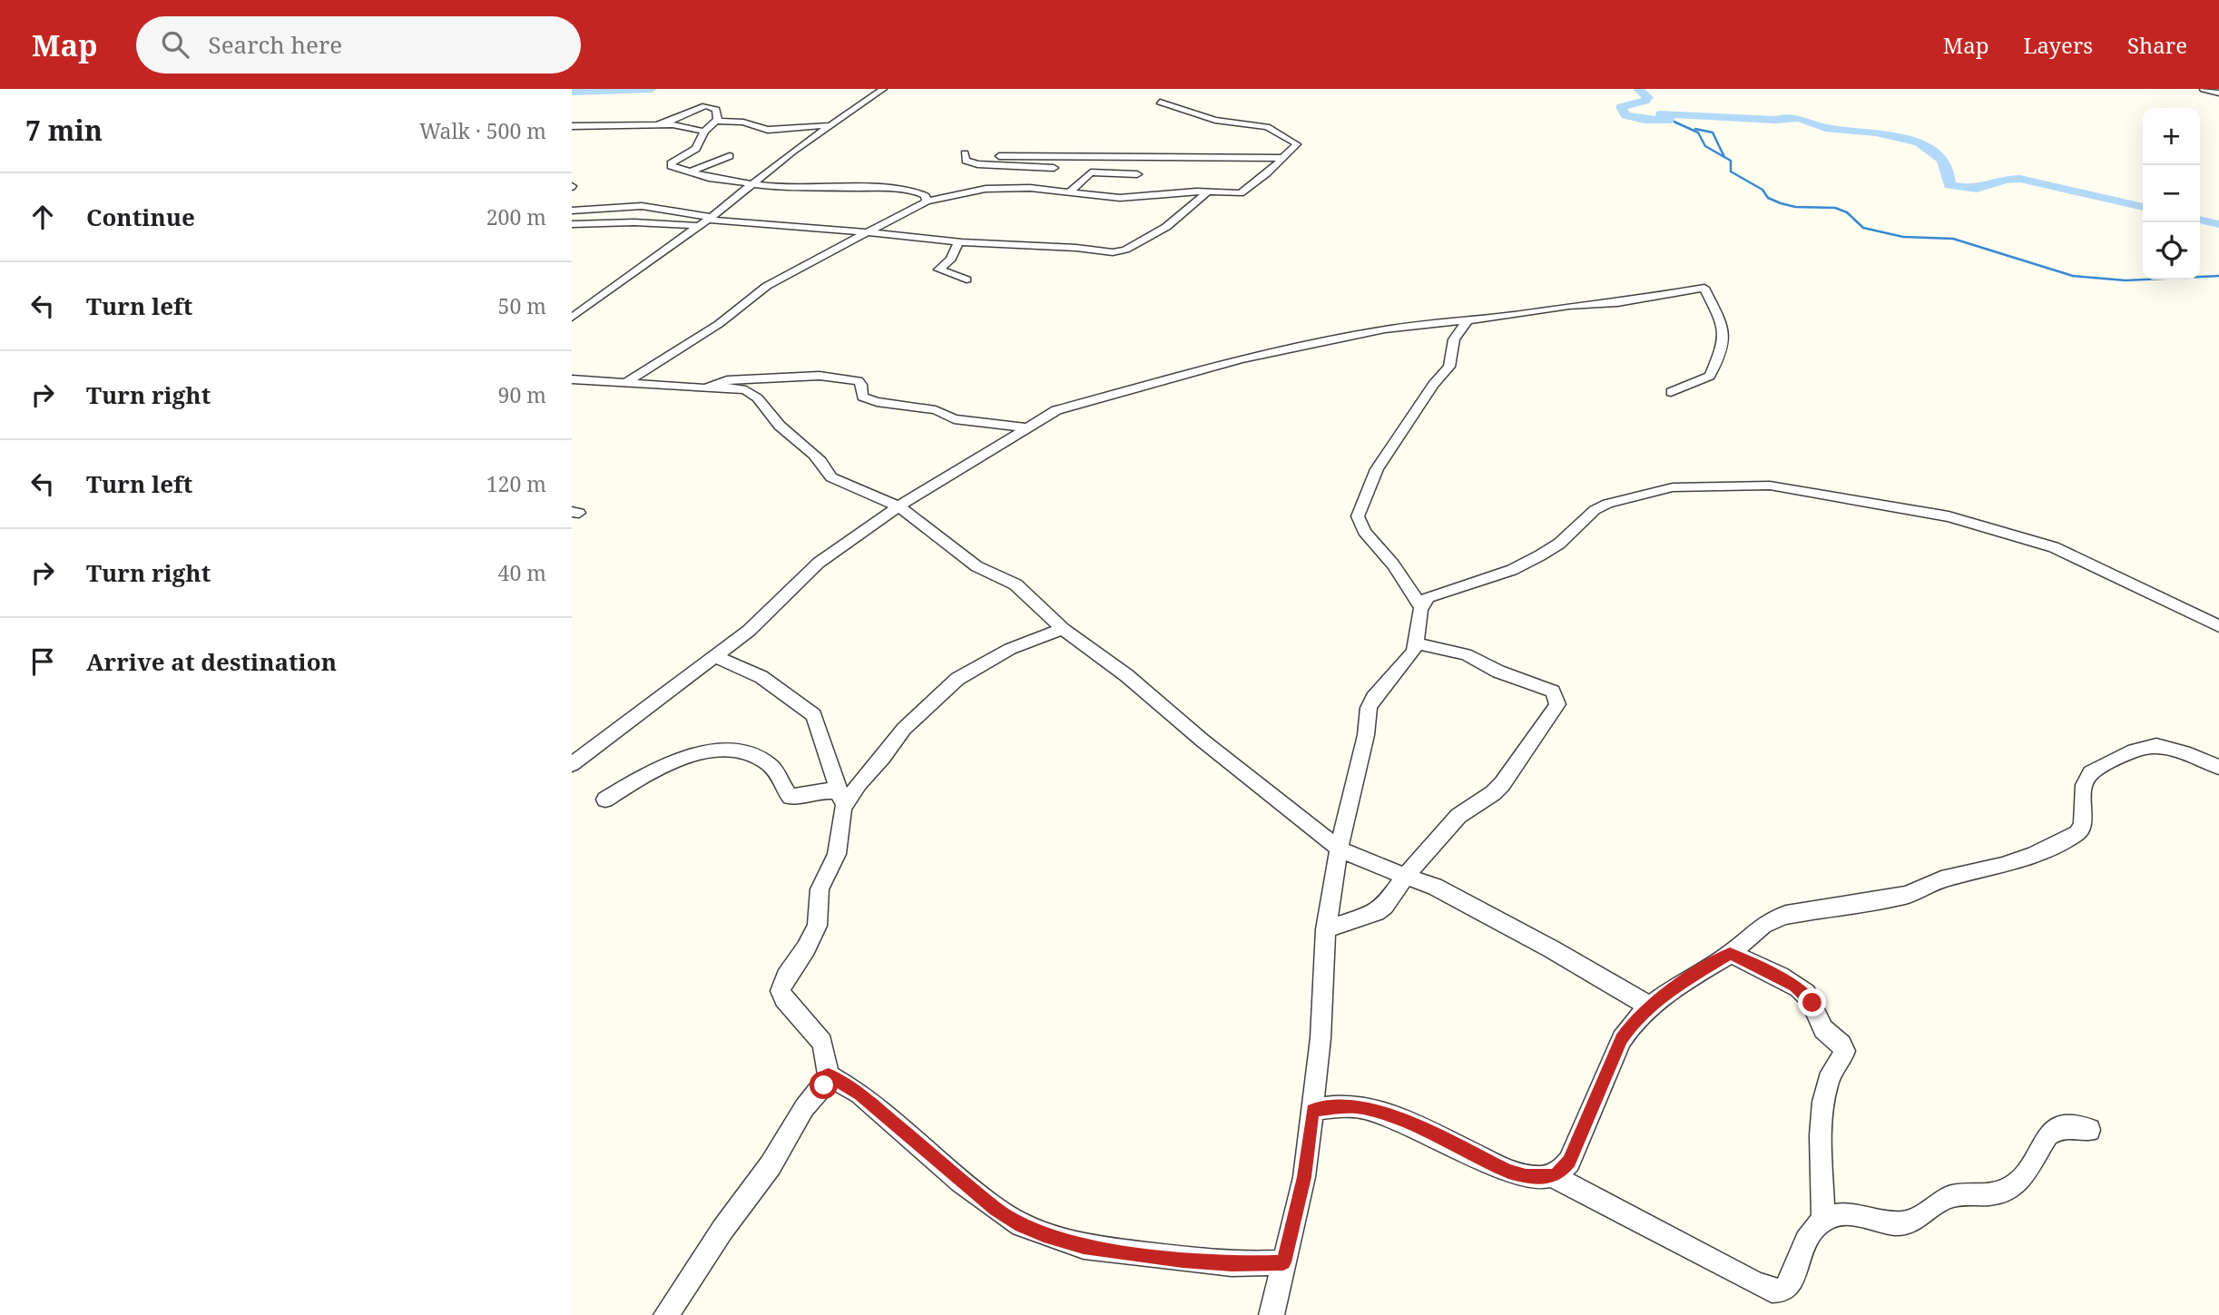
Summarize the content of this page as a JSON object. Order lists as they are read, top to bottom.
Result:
{
  "page": {
    "header": "Map",
    "search": "Search here",
    "nav": ["Map", "Layers", "Share"],
    "heading": ["7 min", "Walk · 500 m"],
    "map_buttons": ["+", "−"],
    "list": [
      ["Continue", "200 m"],
      ["Turn left", "50 m"],
      ["Turn right", "90 m"],
      ["Turn left", "120 m"],
      ["Turn right", "40 m"],
      "Arrive at destination"
    ]
  }
}
